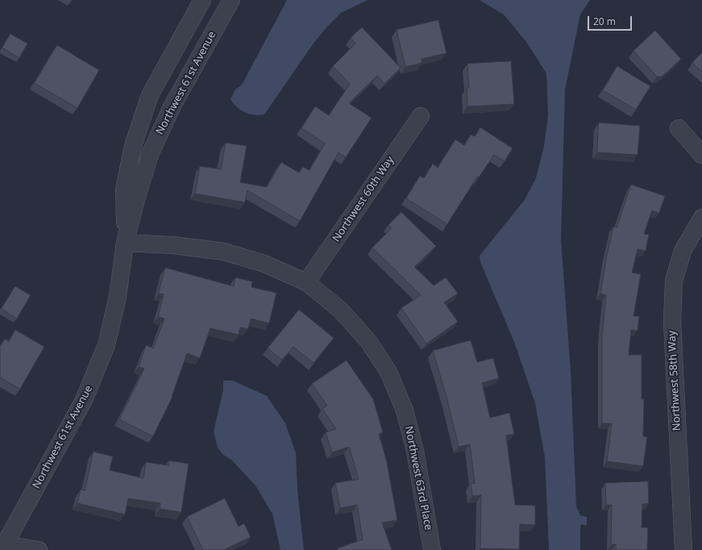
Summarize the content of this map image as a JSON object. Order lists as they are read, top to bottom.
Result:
{
  "streets": {
    "street": [
      "Northwest 61st Avenue",
      "Northwest 60th Way",
      "Northwest 58th Way",
      "Northwest 63rd Place"
    ]
  },
  "crossings": [
    ["Northwest 61st Avenue", "Northwest 63rd Place"],
    ["Northwest 60th Way", "Northwest 63rd Place"]
  ],
  "scale_bar": "20 m"
}
